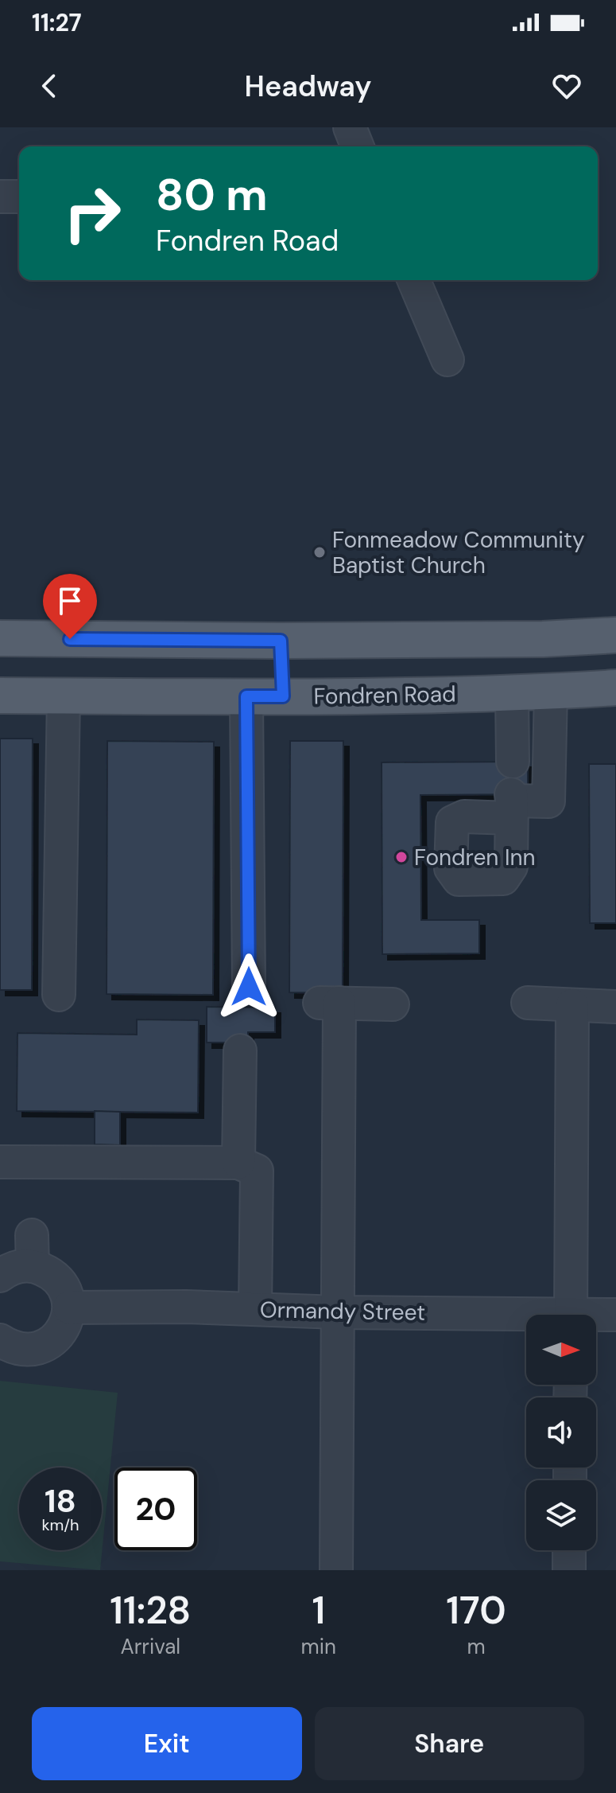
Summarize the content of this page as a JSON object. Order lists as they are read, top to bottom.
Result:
{
  "streets": {
    "main road": ["Fondren Road"],
    "street": ["Ormandy Street"]
  },
  "places": ["Fonmeadow Community Baptist Church", "Fondren Inn"],
  "north": "right",
  "page": {
    "status": "11:27",
    "header": "Headway",
    "turn": ["80 m", "Fondren Road"],
    "speed": "18 km/h",
    "limit": "20",
    "eta": [
      "11:28",
      "Arrival",
      "1",
      "min",
      "170",
      "m"
    ],
    "buttons": ["Exit", "Share"]
  }
}
